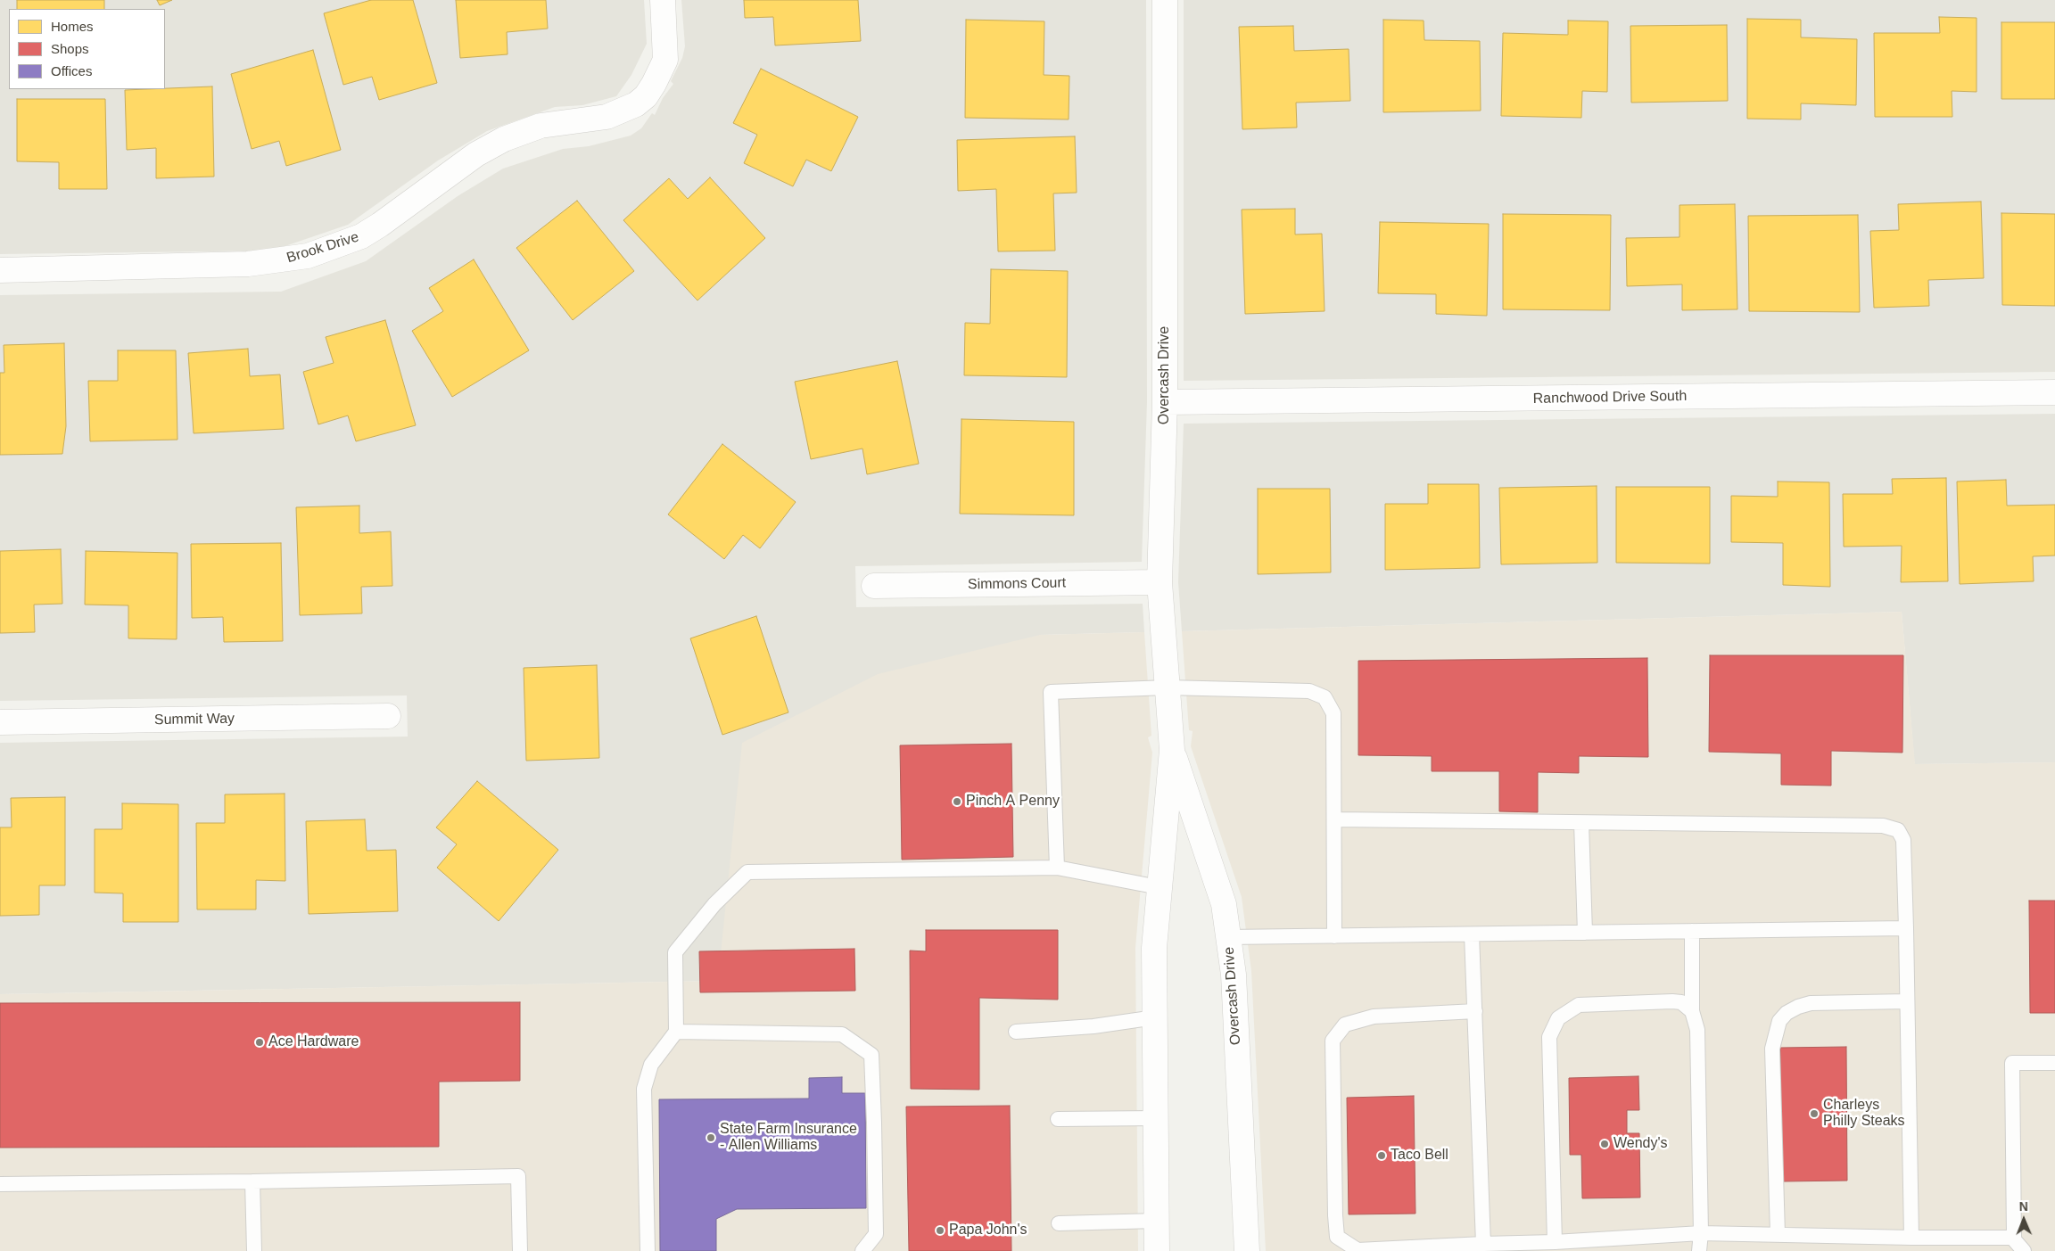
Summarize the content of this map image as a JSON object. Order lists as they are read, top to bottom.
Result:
{
  "streets": {
    "street": [
      "Brook Drive",
      "Overcash Drive",
      "Ranchwood Drive South",
      "Simmons Court",
      "Summit Way"
    ]
  },
  "crossings": [
    ["Overcash Drive", "Ranchwood Drive South"],
    ["Overcash Drive", "Simmons Court"]
  ],
  "places": [
    "Pinch A Penny",
    "Ace Hardware",
    "Charleys Philly Steaks",
    "State Farm Insurance - Allen Williams",
    "Wendy's",
    "Taco Bell",
    "Papa John's"
  ],
  "legend": ["Homes", "Shops", "Offices"],
  "north": "top"
}
